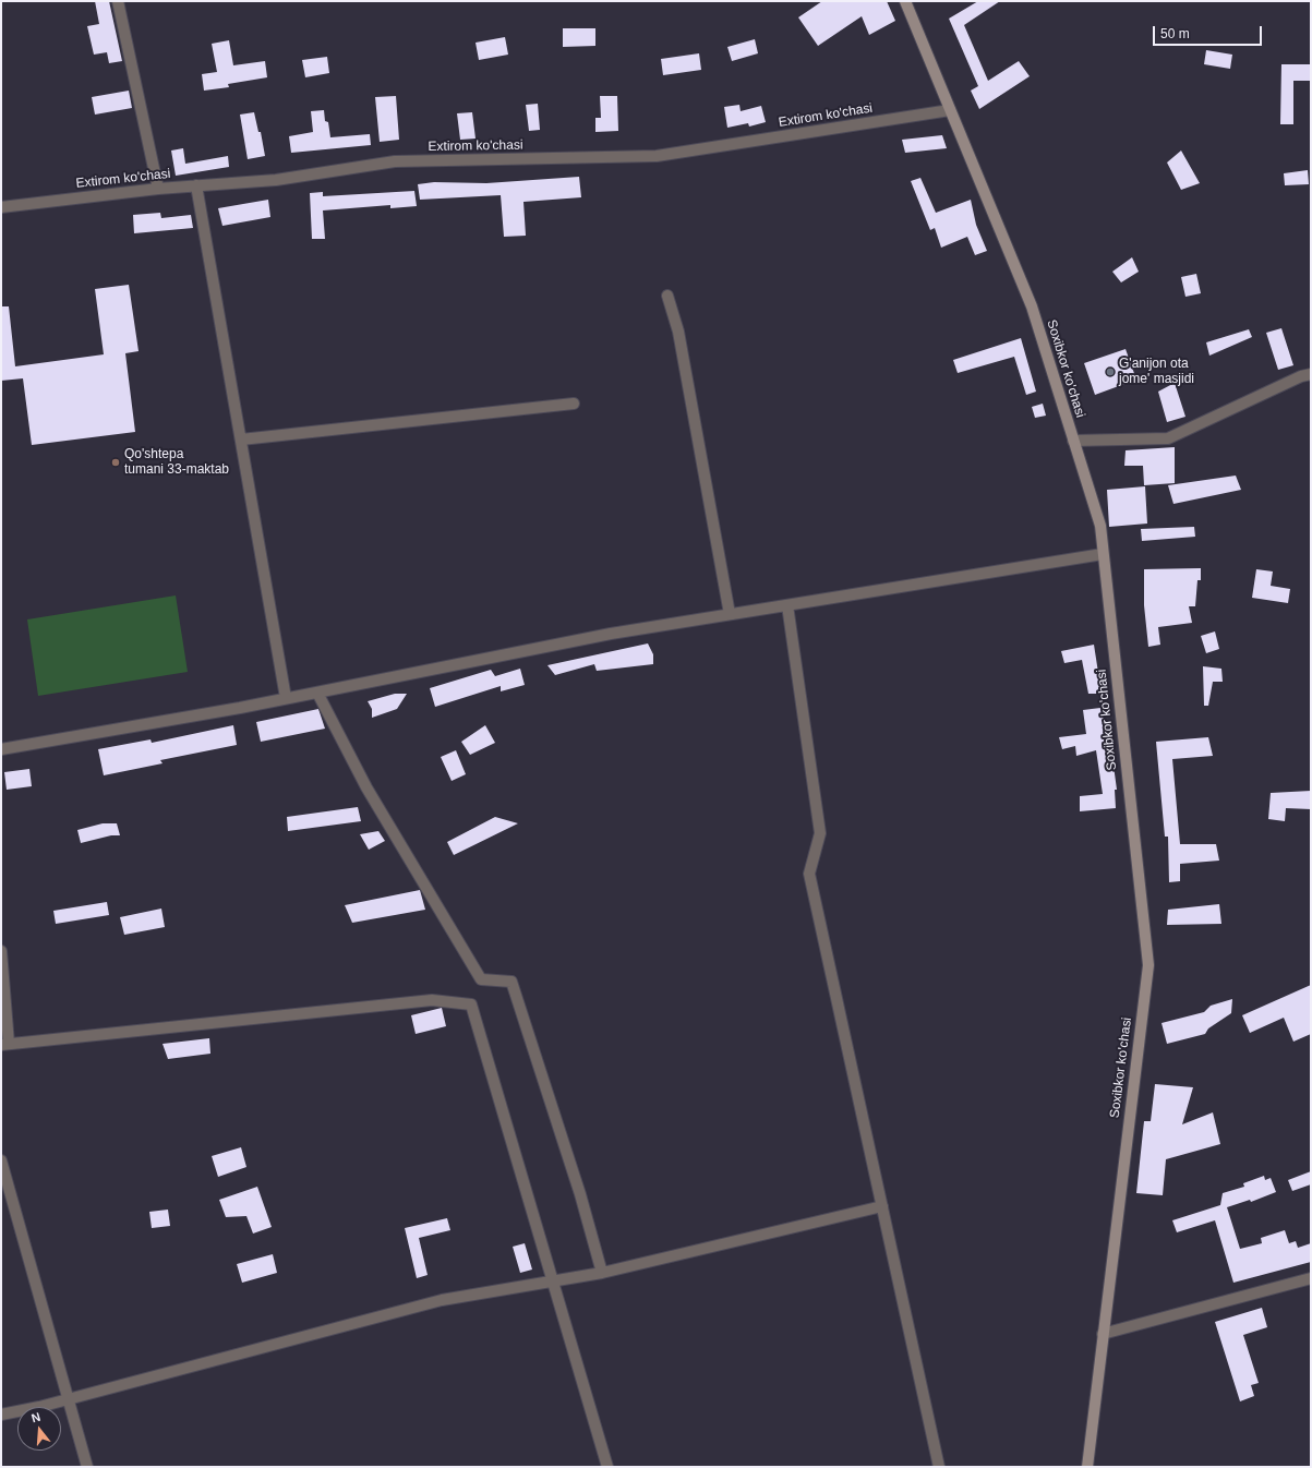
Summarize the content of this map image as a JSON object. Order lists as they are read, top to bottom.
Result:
{
  "streets": {
    "main road": ["Soxibkor ko'chasi"],
    "street": ["Extirom ko'chasi"]
  },
  "crossings": [
    ["Extirom ko'chasi", "Soxibkor ko'chasi"]
  ],
  "places": ["G'anijon ota jome' masjidi", "Qo'shtepa tumani 33-maktab"],
  "scale_bar": "50 m",
  "north": "top"
}
